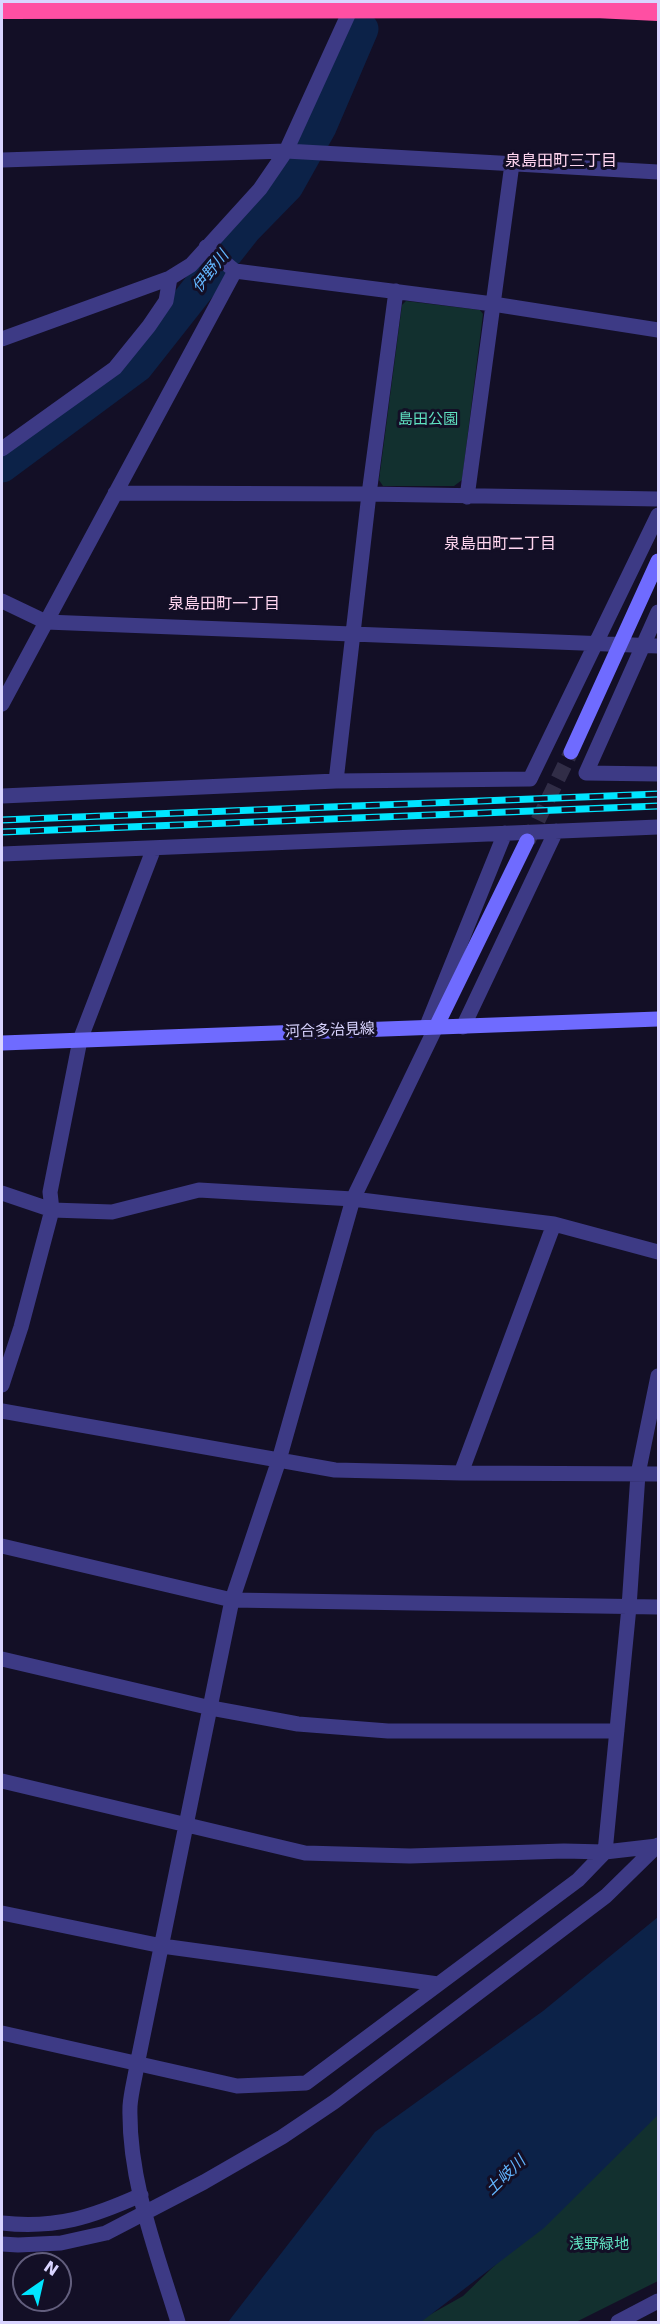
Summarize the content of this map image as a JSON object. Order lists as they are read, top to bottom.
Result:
{
  "streets": {
    "main road": ["河合多治見線"]
  },
  "districts": ["泉島田町三丁目", "泉島田町二丁目", "泉島田町一丁目"],
  "water": ["伊野川", "土岐川"],
  "parks": ["島田公園", "浅野緑地"],
  "north": "top right"
}
